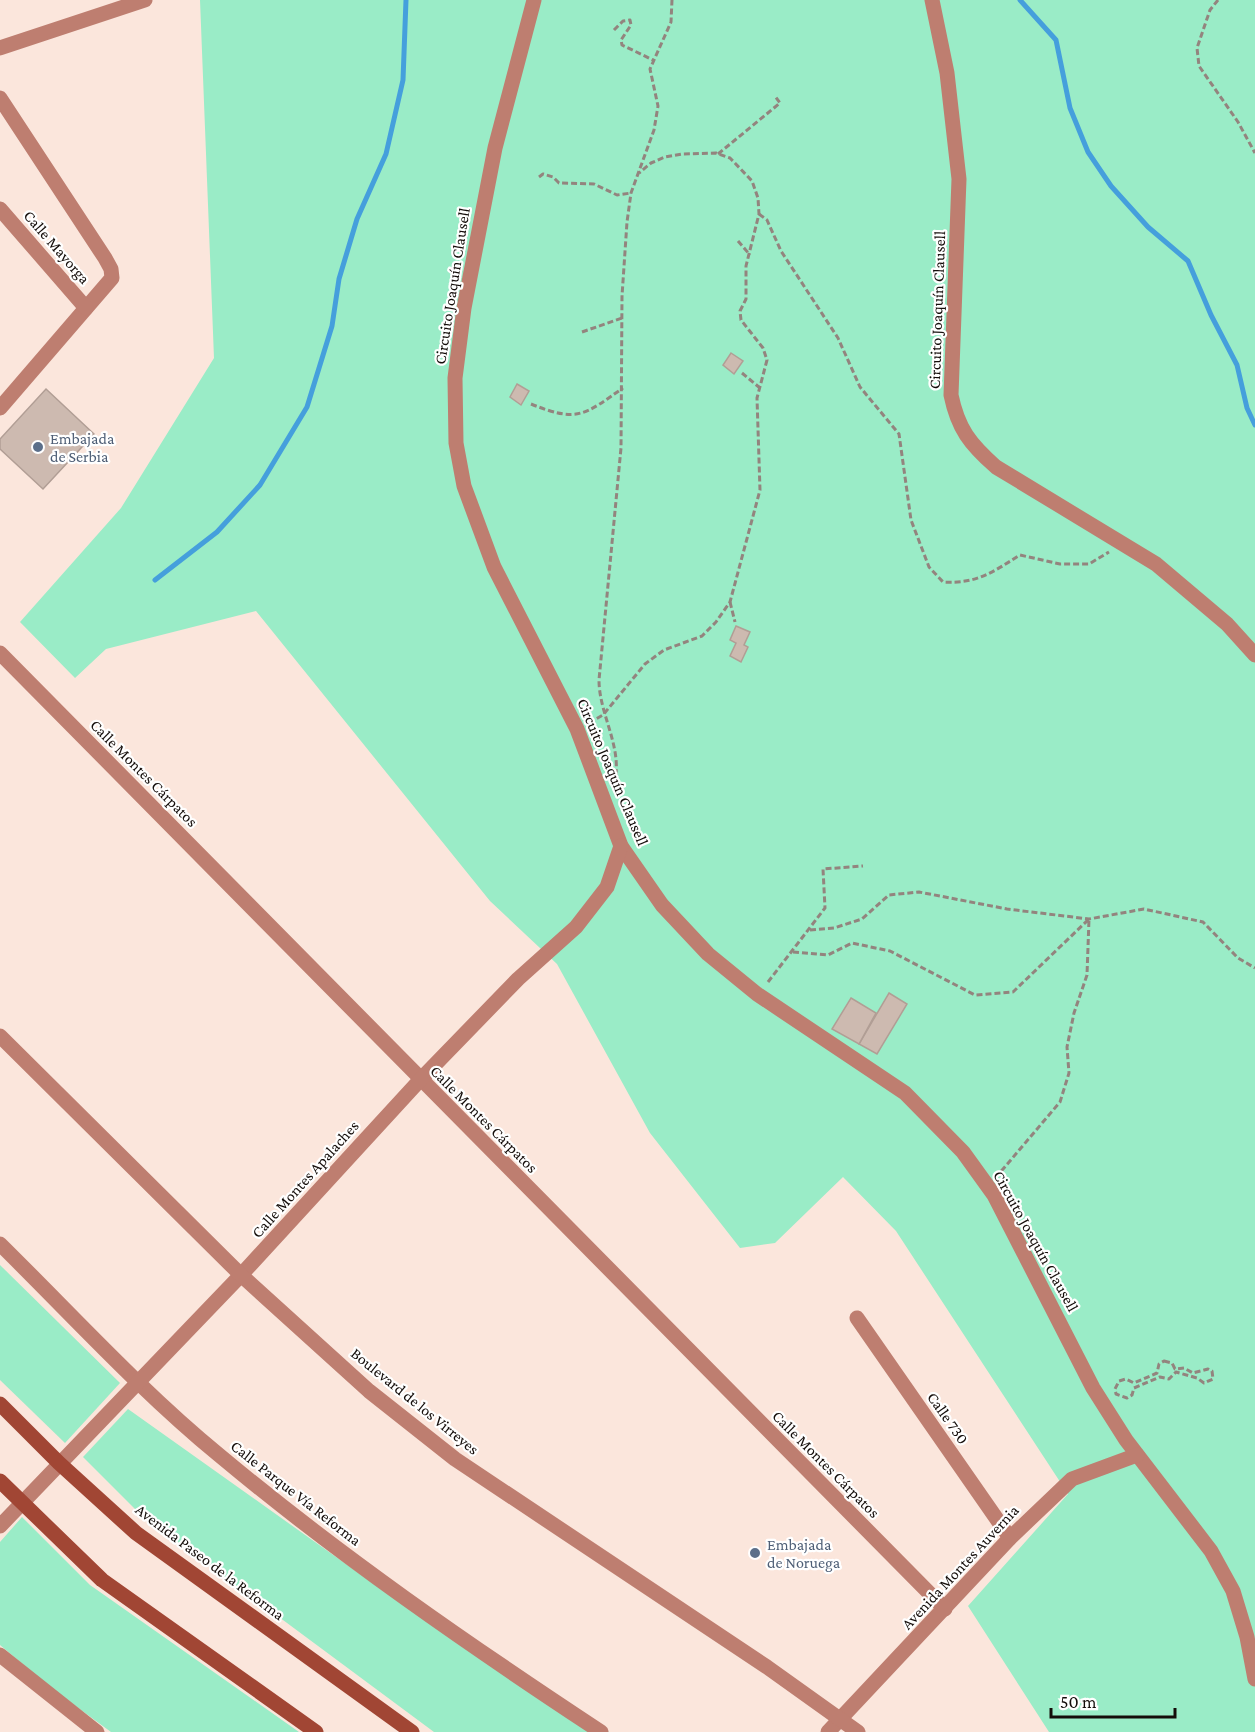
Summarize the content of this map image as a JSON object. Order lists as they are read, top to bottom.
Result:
{
  "streets": {
    "main road": ["Avenida Paseo de la Reforma"],
    "street": [
      "Calle Mayorga",
      "Circuito Joaquín Clausell",
      "Calle Montes Cárpatos",
      "Calle Montes Apalaches",
      "Boulevard de los Virreyes",
      "Calle 730",
      "Calle Parque Vía Reforma",
      "Avenida Montes Auvernia"
    ]
  },
  "crossings": [
    ["Circuito Joaquín Clausell", "Calle Montes Apalaches"],
    ["Circuito Joaquín Clausell", "Avenida Montes Auvernia"],
    ["Calle Montes Cárpatos", "Calle Montes Apalaches"],
    ["Calle Montes Cárpatos", "Avenida Montes Auvernia"],
    ["Calle Montes Apalaches", "Boulevard de los Virreyes"],
    ["Calle Montes Apalaches", "Calle Parque Vía Reforma"],
    ["Calle Montes Apalaches", "Avenida Paseo de la Reforma"],
    ["Boulevard de los Virreyes", "Avenida Montes Auvernia"],
    ["Calle 730", "Avenida Montes Auvernia"]
  ],
  "places": ["Embajada de Serbia", "Embajada de Noruega"],
  "scale_bar": "50 m"
}
